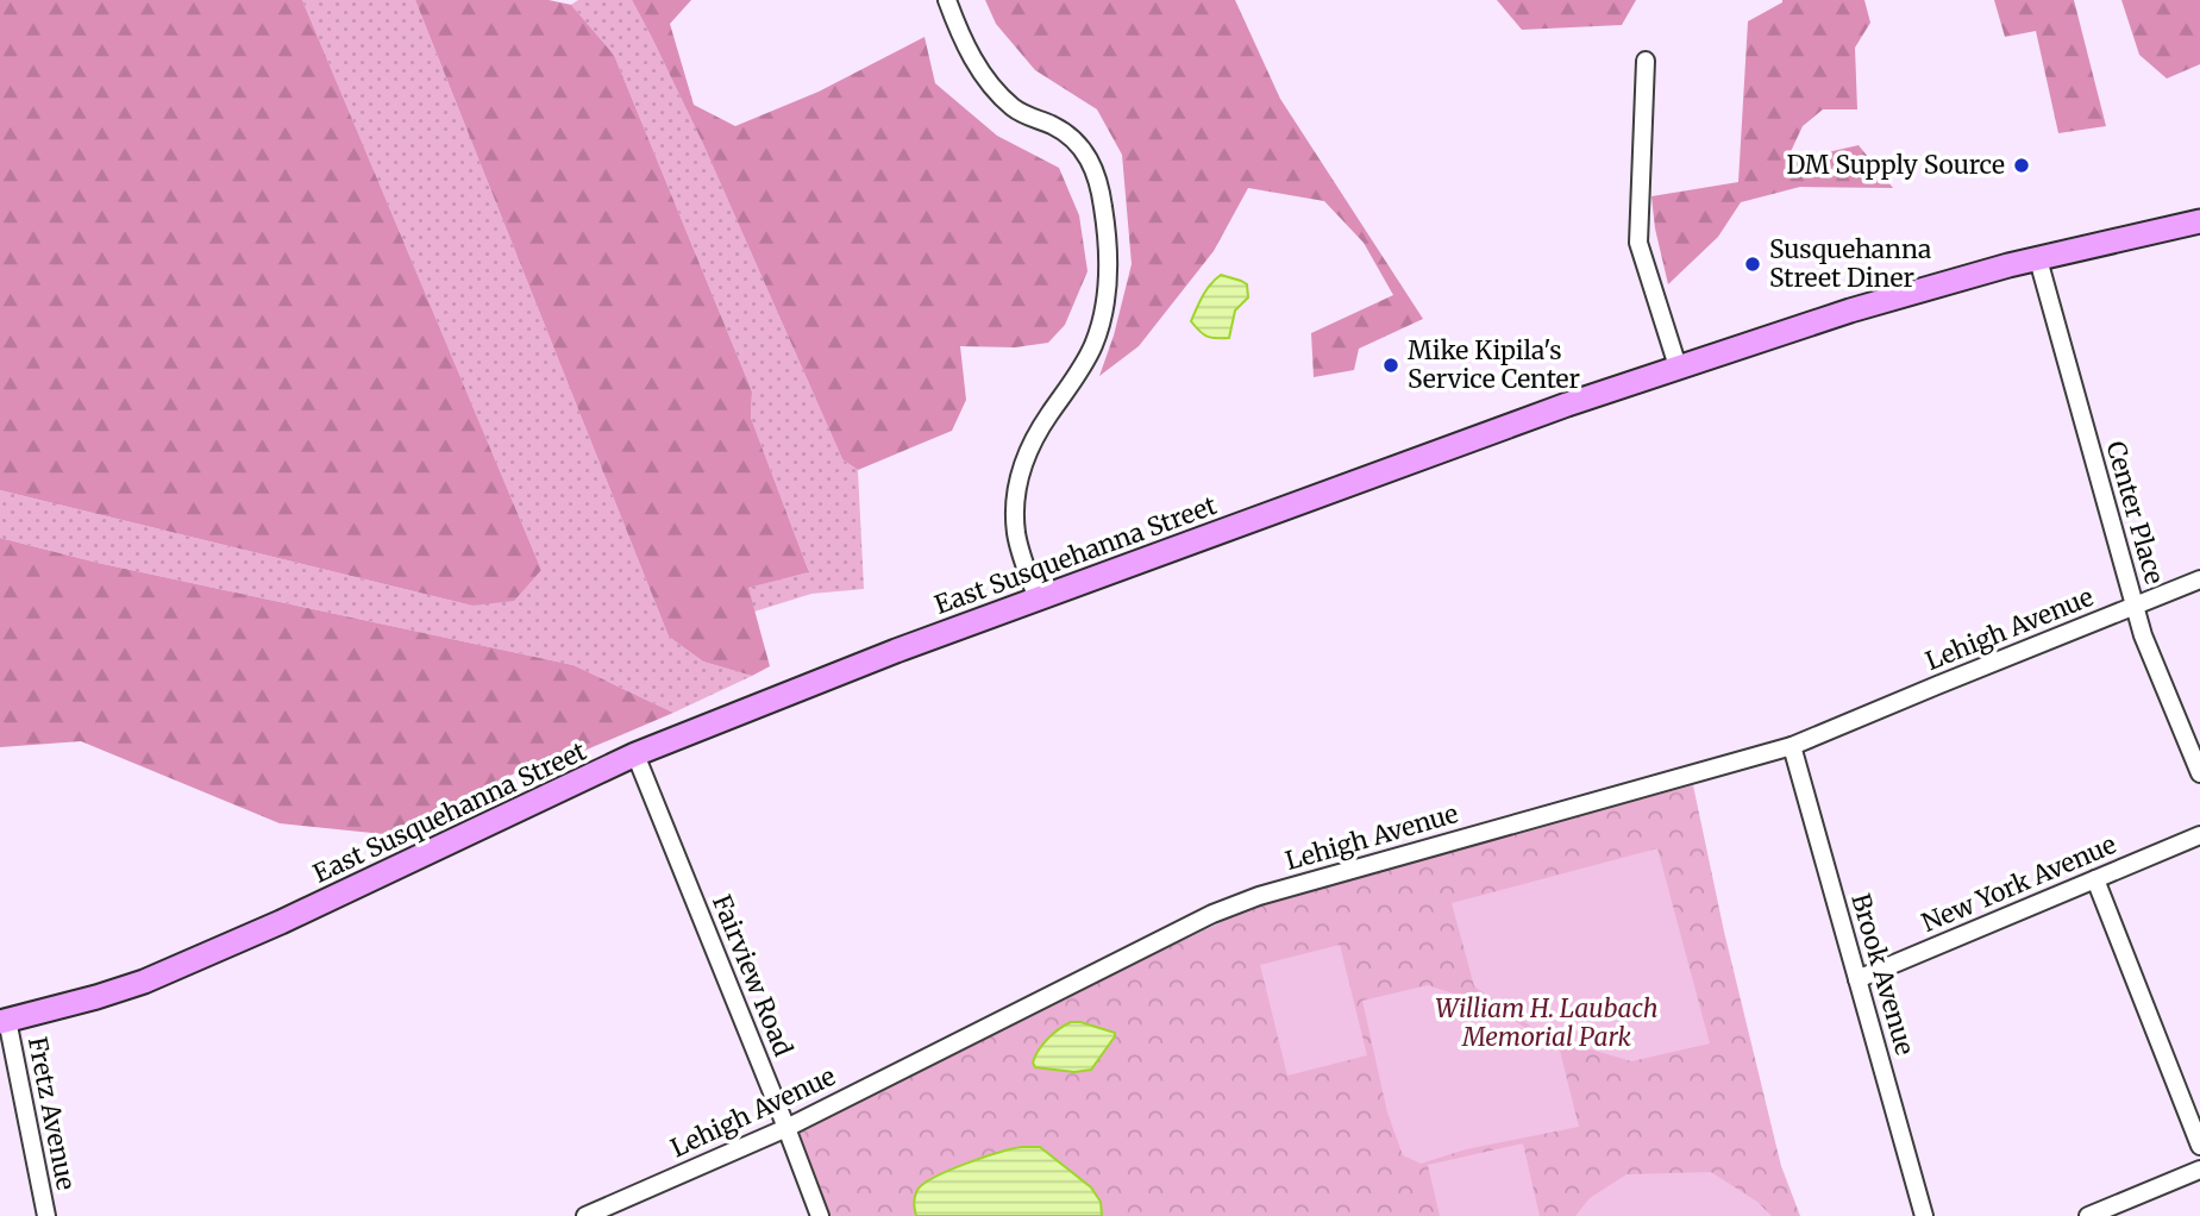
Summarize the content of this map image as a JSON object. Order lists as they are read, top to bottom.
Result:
{
  "streets": {
    "main road": ["East Susquehanna Street"],
    "street": [
      "Center Place",
      "Lehigh Avenue",
      "New York Avenue",
      "Brook Avenue",
      "Fairview Road",
      "Fretz Avenue"
    ]
  },
  "crossings": [
    ["Center Place", "East Susquehanna Street"],
    ["Center Place", "Lehigh Avenue"],
    ["East Susquehanna Street", "Fairview Road"],
    ["East Susquehanna Street", "Fretz Avenue"],
    ["Lehigh Avenue", "Brook Avenue"],
    ["Lehigh Avenue", "Fairview Road"],
    ["New York Avenue", "Brook Avenue"]
  ],
  "parks": ["William H. Laubach Memorial Park"],
  "places": ["DM Supply Source", "Susquehanna Street Diner", "Mike Kipila's Service Center"]
}
